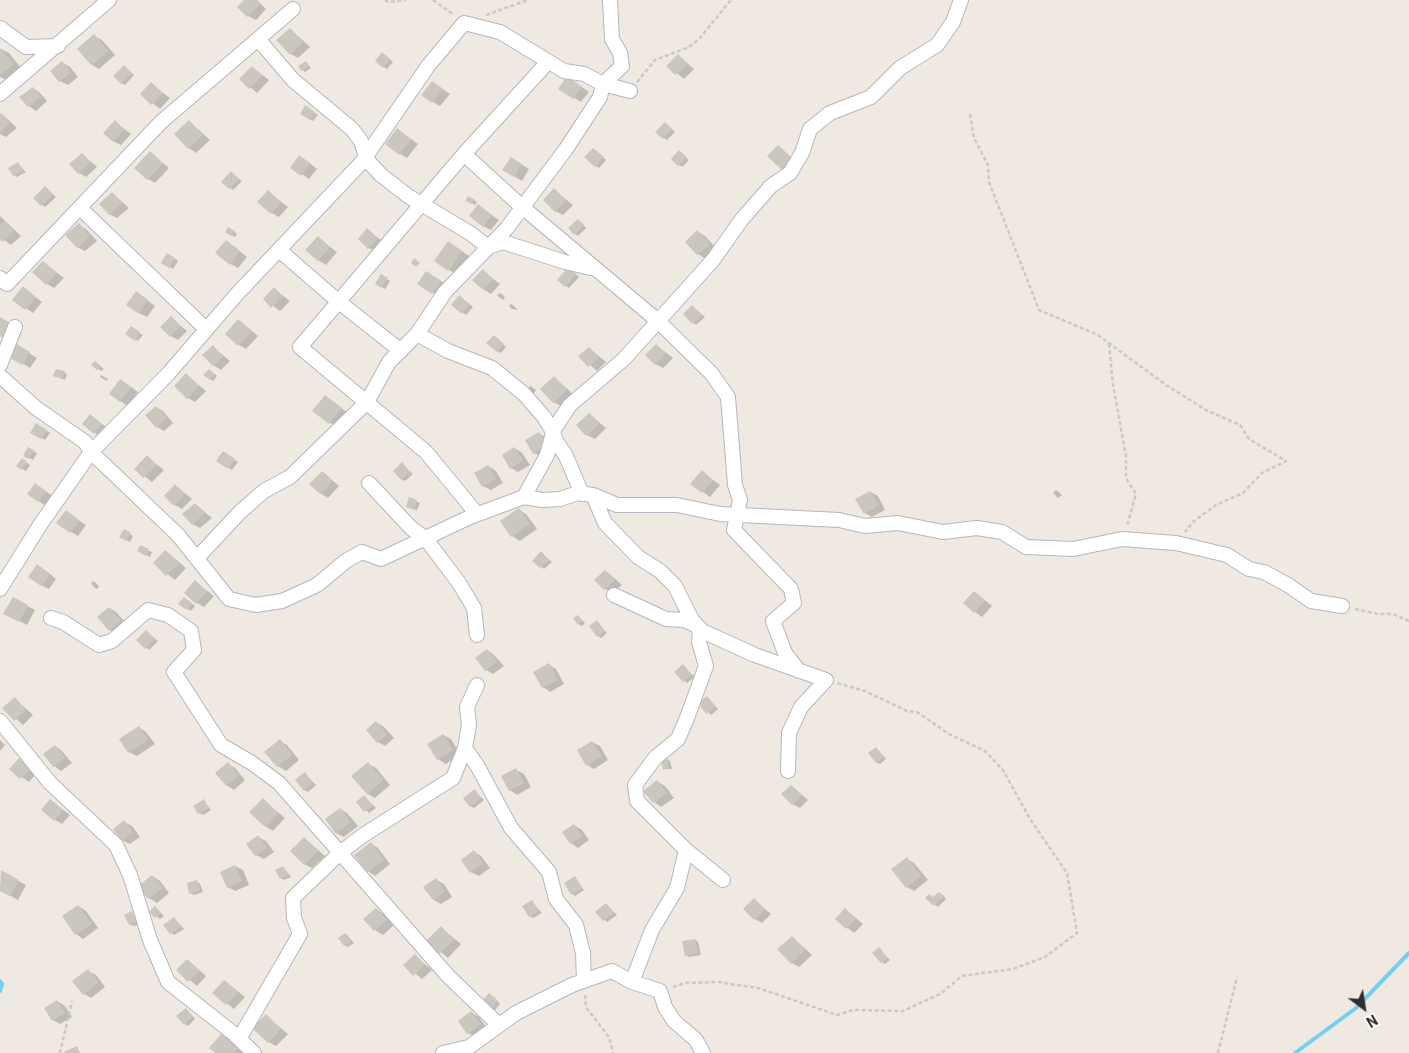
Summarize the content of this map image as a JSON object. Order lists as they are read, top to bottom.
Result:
{
  "north": "bottom right"
}
